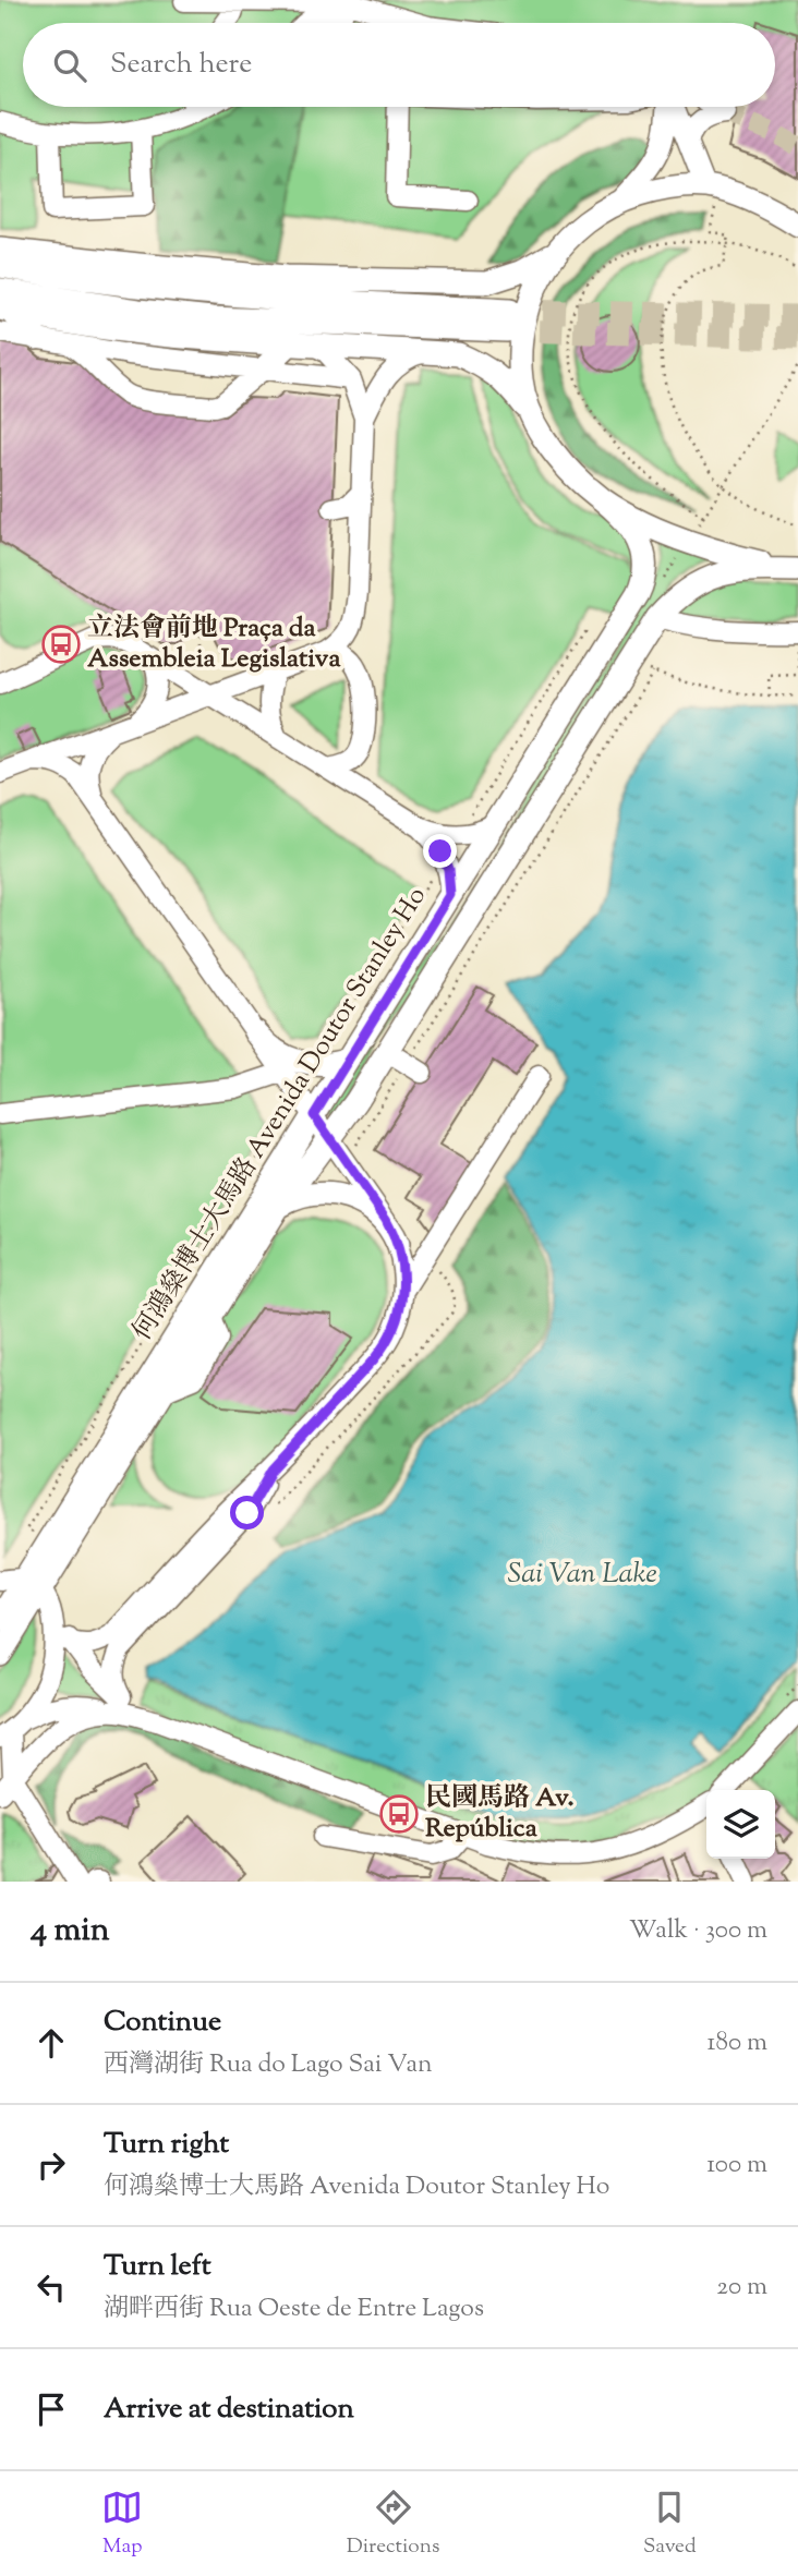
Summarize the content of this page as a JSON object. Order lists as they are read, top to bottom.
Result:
{
  "streets": {
    "main road": ["何鴻燊博士大馬路 Avenida Doutor Stanley Ho"]
  },
  "water": ["Sai Van Lake"],
  "places": {
    "bus stop": ["立法會前地 Praça da Assembleia Legislativa", "民國馬路 Av. República"]
  },
  "page": {
    "search": "Search here",
    "heading": ["4 min", "Walk · 300 m"],
    "list": [
      ["Continue", "西灣湖街 Rua do Lago Sai Van", "180 m"],
      ["Turn right", "何鴻燊博士大馬路 Avenida Doutor Stanley Ho", "100 m"],
      ["Turn left", "湖畔西街 Rua Oeste de Entre Lagos", "20 m"],
      "Arrive at destination"
    ],
    "nav": ["Map", "Directions", "Saved"]
  }
}
